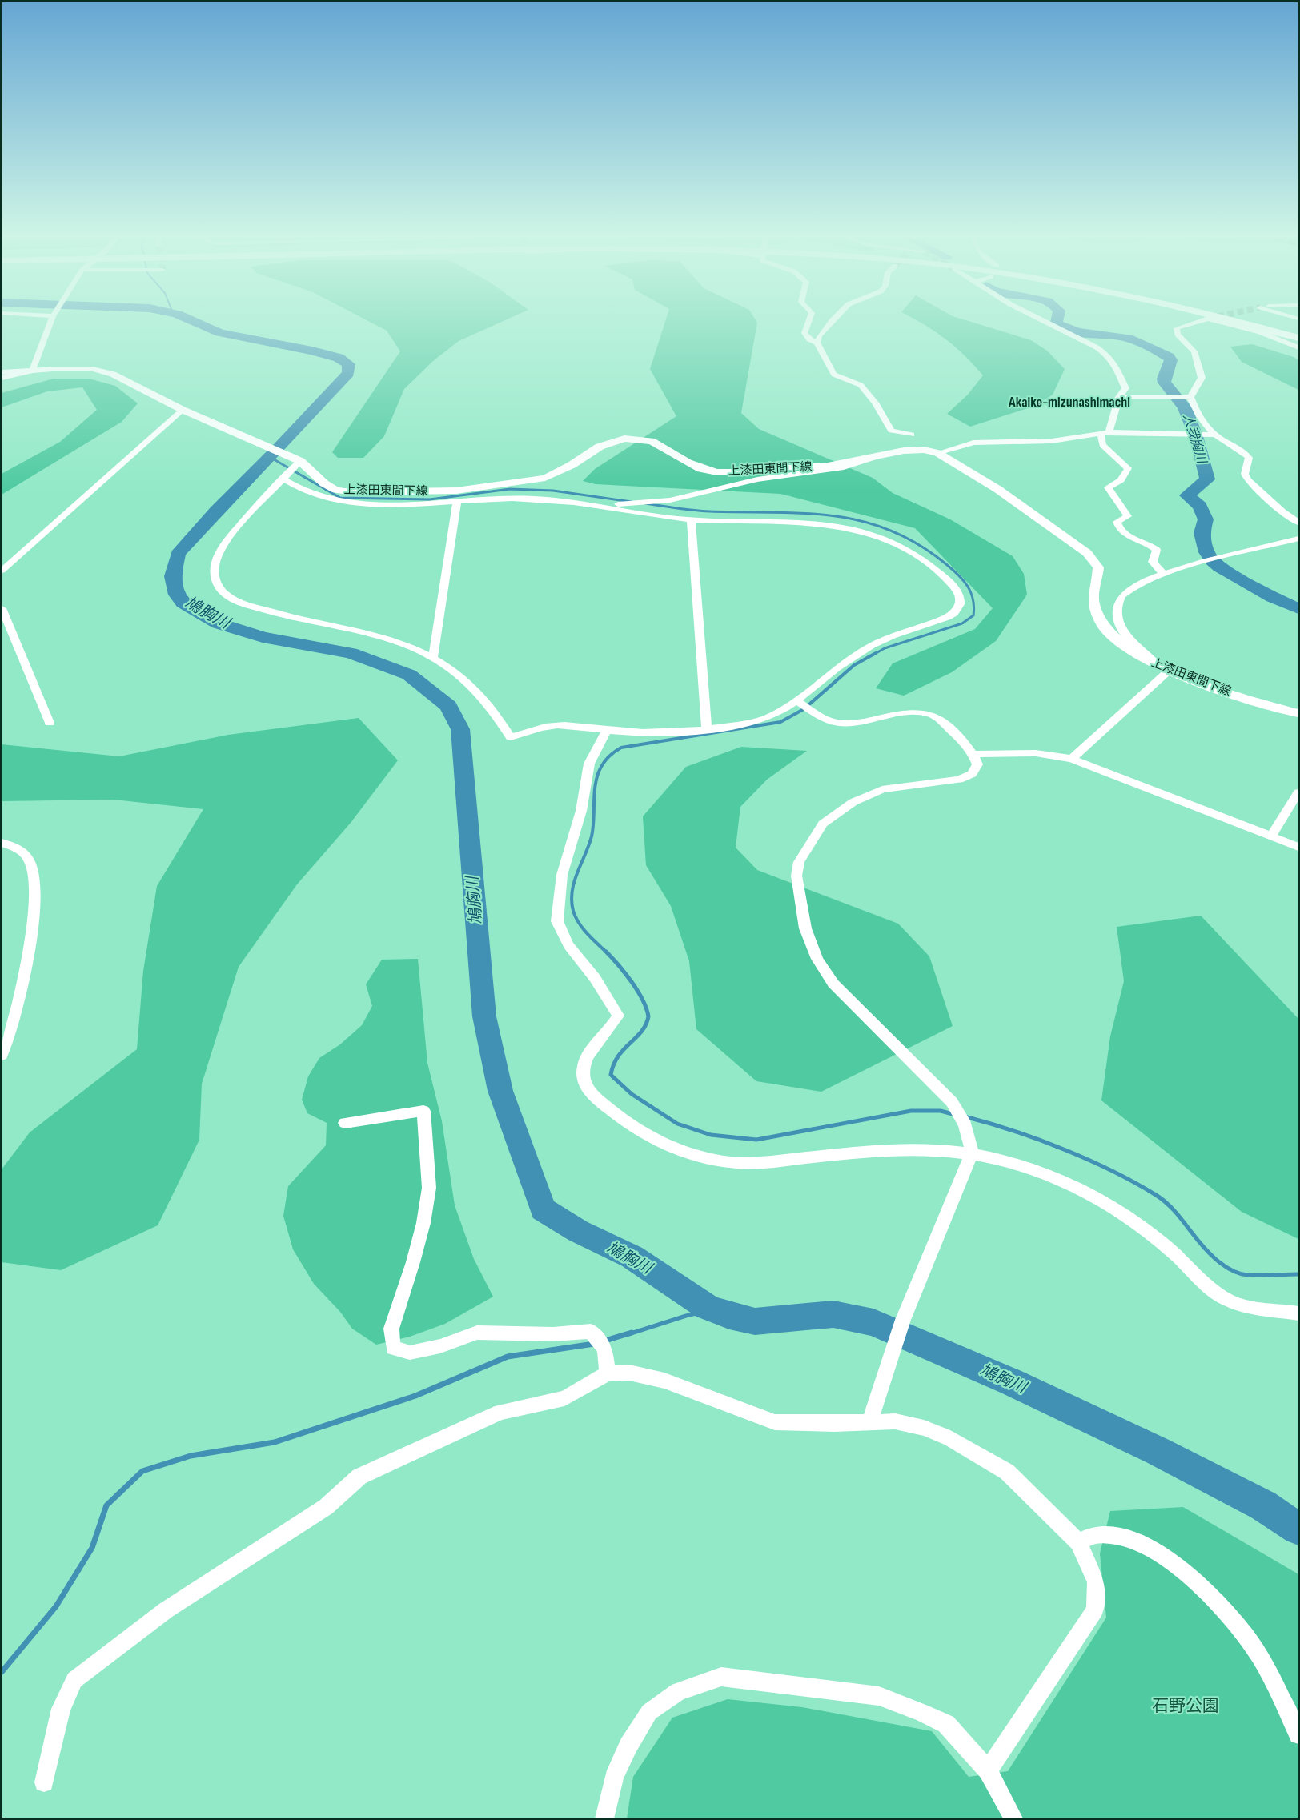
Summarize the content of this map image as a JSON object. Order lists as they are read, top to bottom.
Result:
{
  "streets": {
    "main road": ["上漆田東間下線"]
  },
  "districts": ["Akaike-mizunashimachi"],
  "water": ["人我胸川", "鳩胸川"],
  "parks": ["石野公園"]
}
